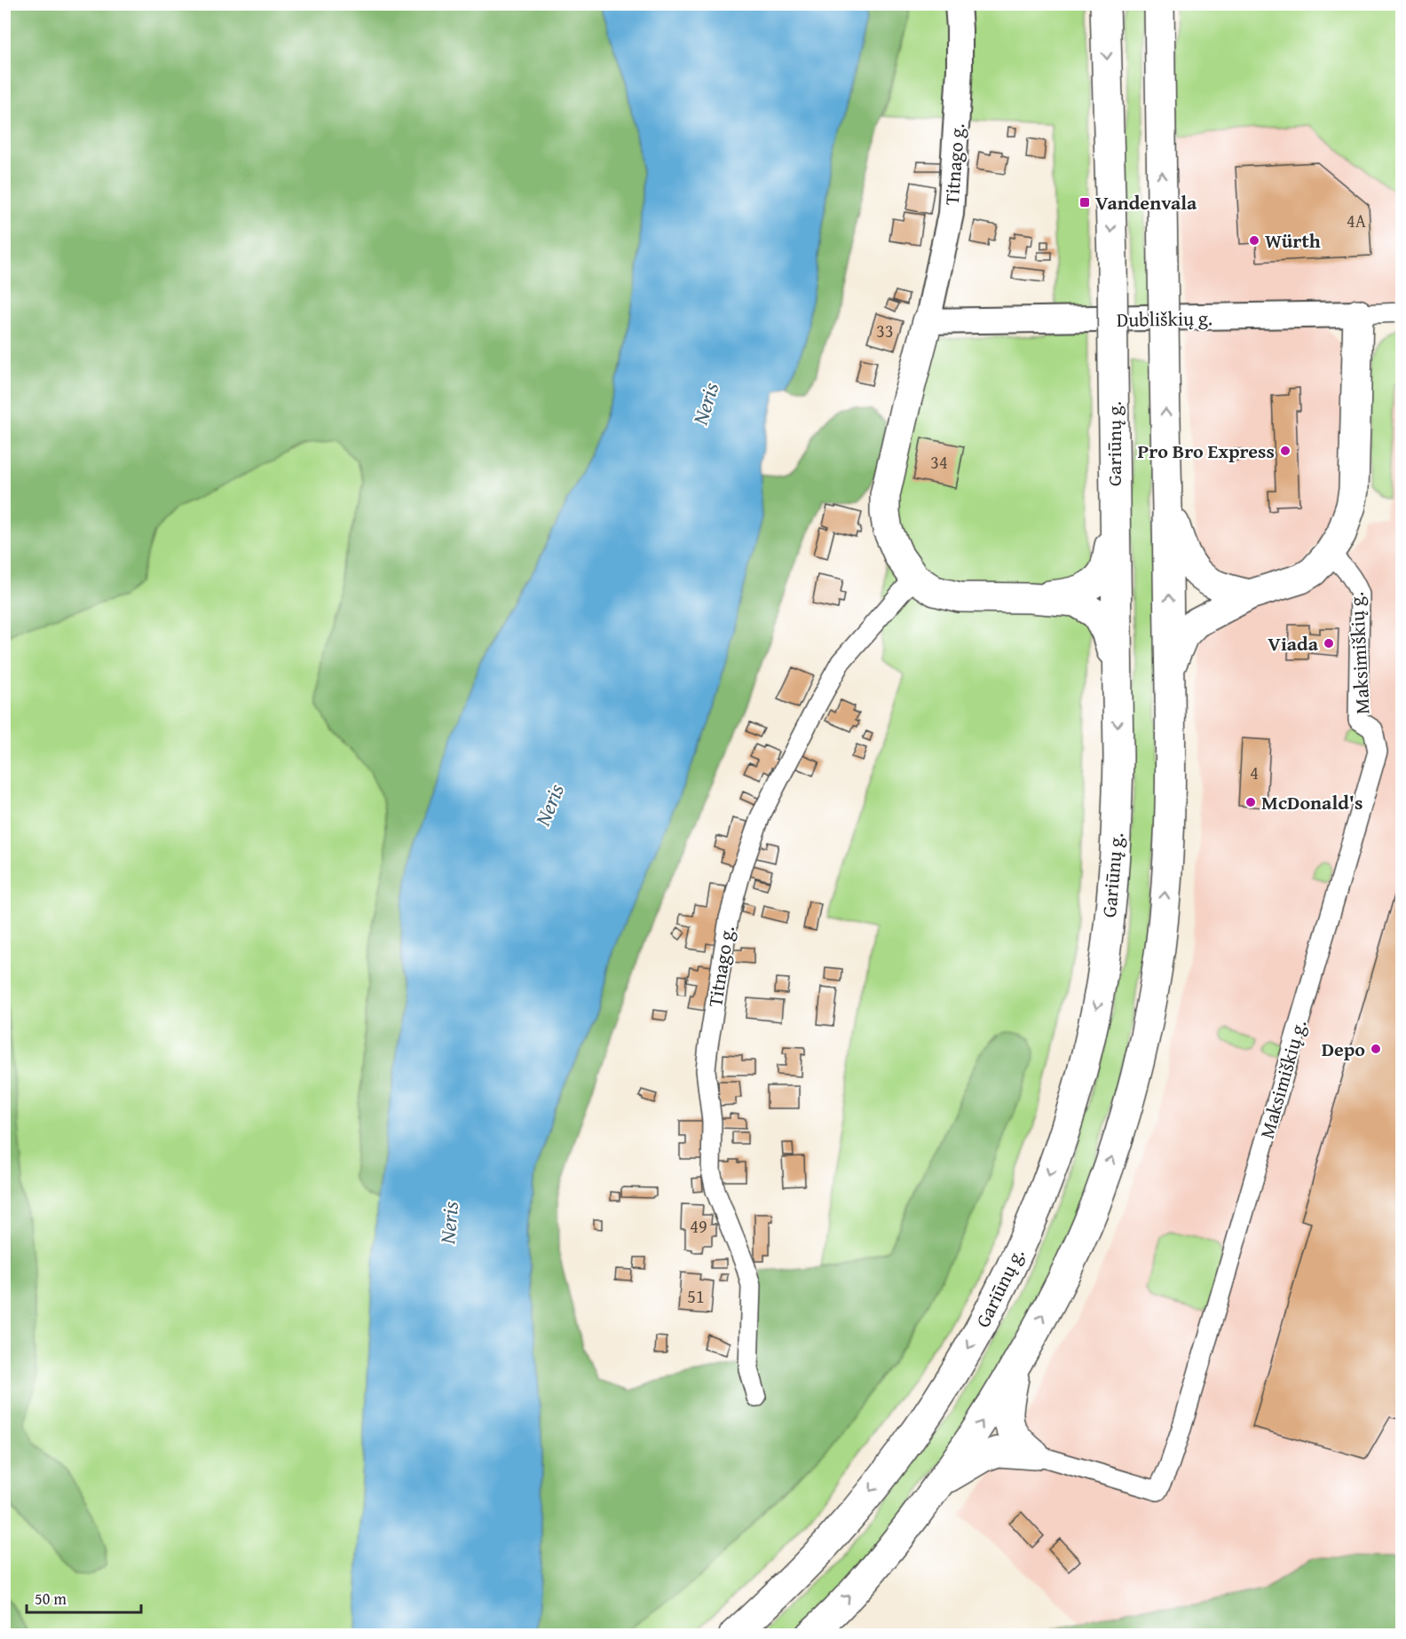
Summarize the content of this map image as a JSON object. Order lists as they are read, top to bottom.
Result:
{
  "streets": {
    "highway": ["Gariūnų g."],
    "street": ["Titnago g.", "Dubliškių g.", "Maksimiškių g."]
  },
  "crossings": [
    ["Titnago g.", "Dubliškių g."]
  ],
  "water": ["Neris"],
  "places": {
    "transit": ["Vandenvala"],
    "other": [
      "Würth",
      "Pro Bro Express",
      "Viada",
      "McDonald's",
      "Depo"
    ]
  },
  "house_numbers": [
    "4A",
    "33",
    "34",
    "4",
    "49",
    "51"
  ],
  "scale_bar": "50 m"
}
